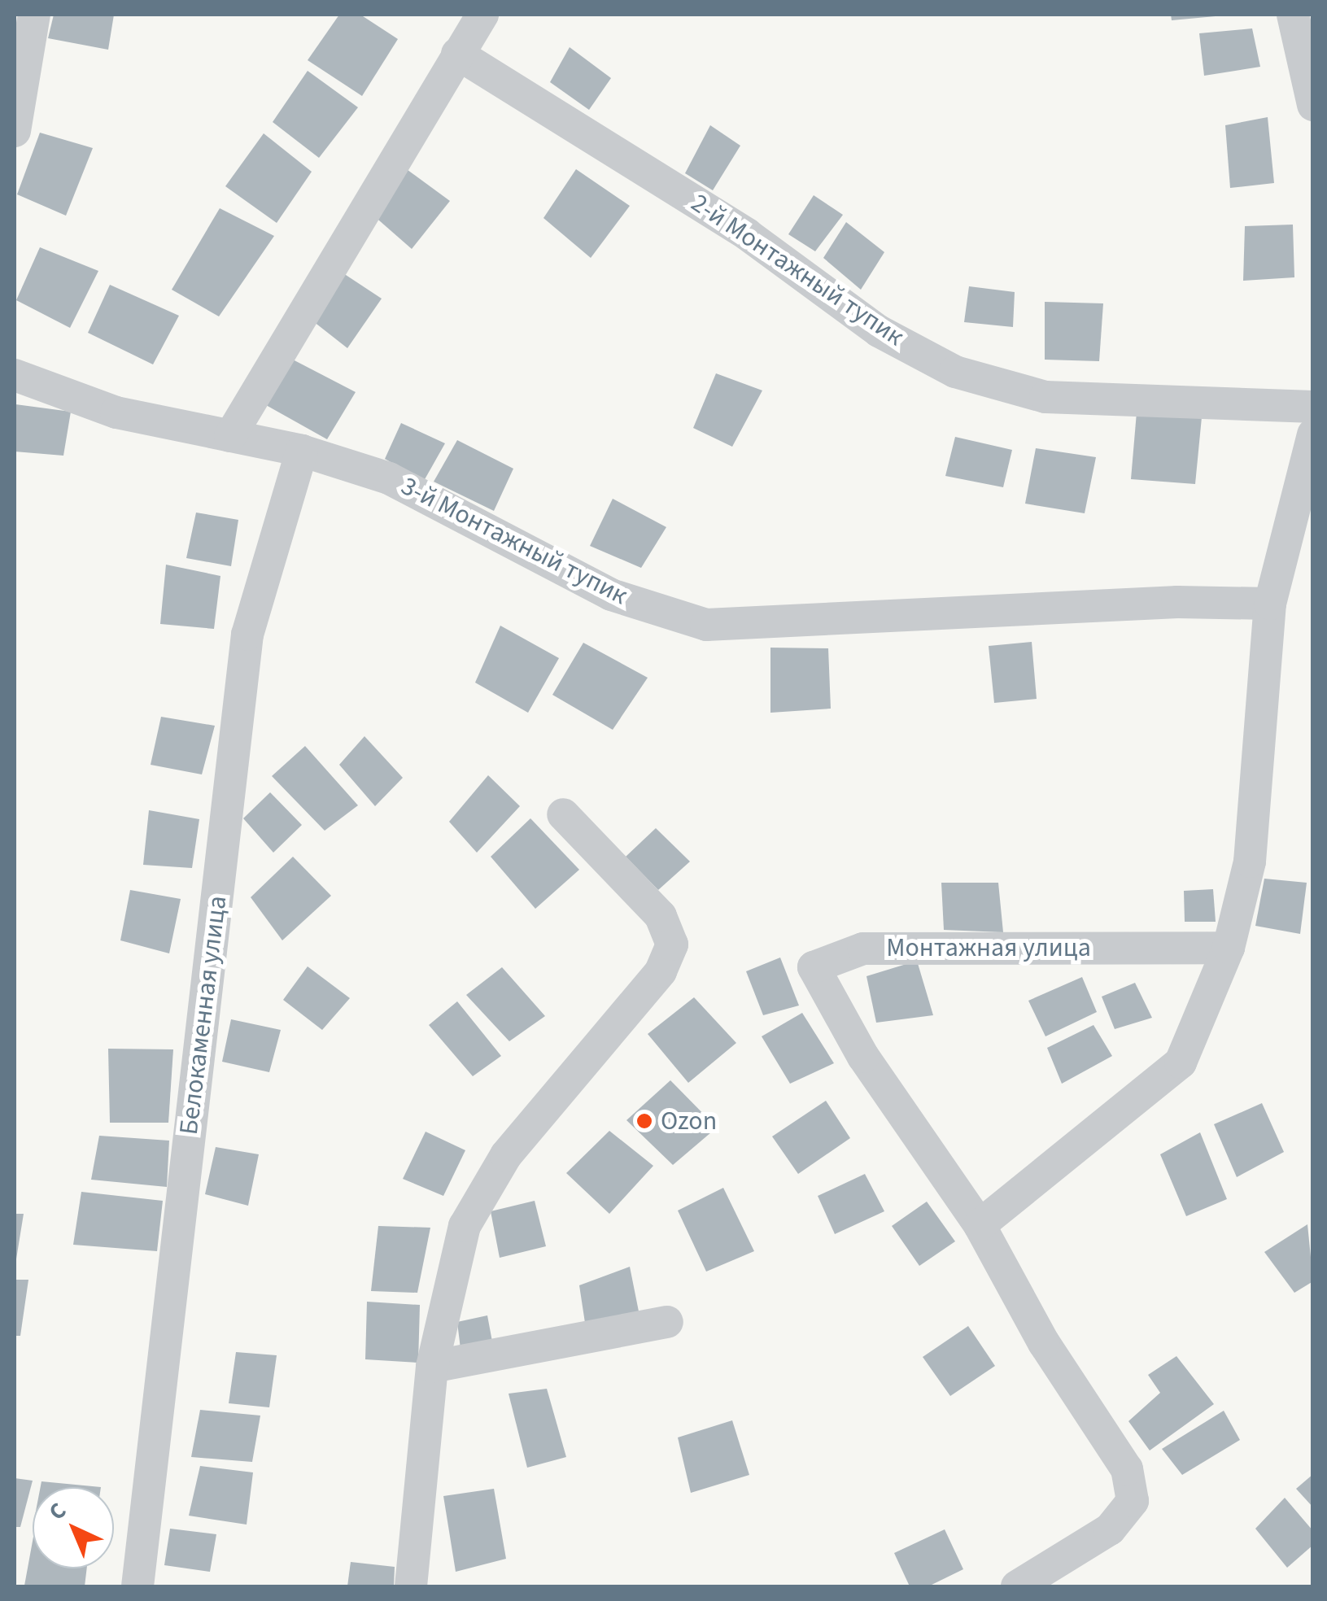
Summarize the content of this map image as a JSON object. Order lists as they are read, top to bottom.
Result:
{
  "streets": {
    "street": [
      "2-й Монтажный тупик",
      "3-й Монтажный тупик",
      "Монтажная улица",
      "Белокаменная улица"
    ]
  },
  "crossings": [
    ["3-й Монтажный тупик", "Белокаменная улица"]
  ],
  "places": ["Ozon"],
  "north": "top left"
}
